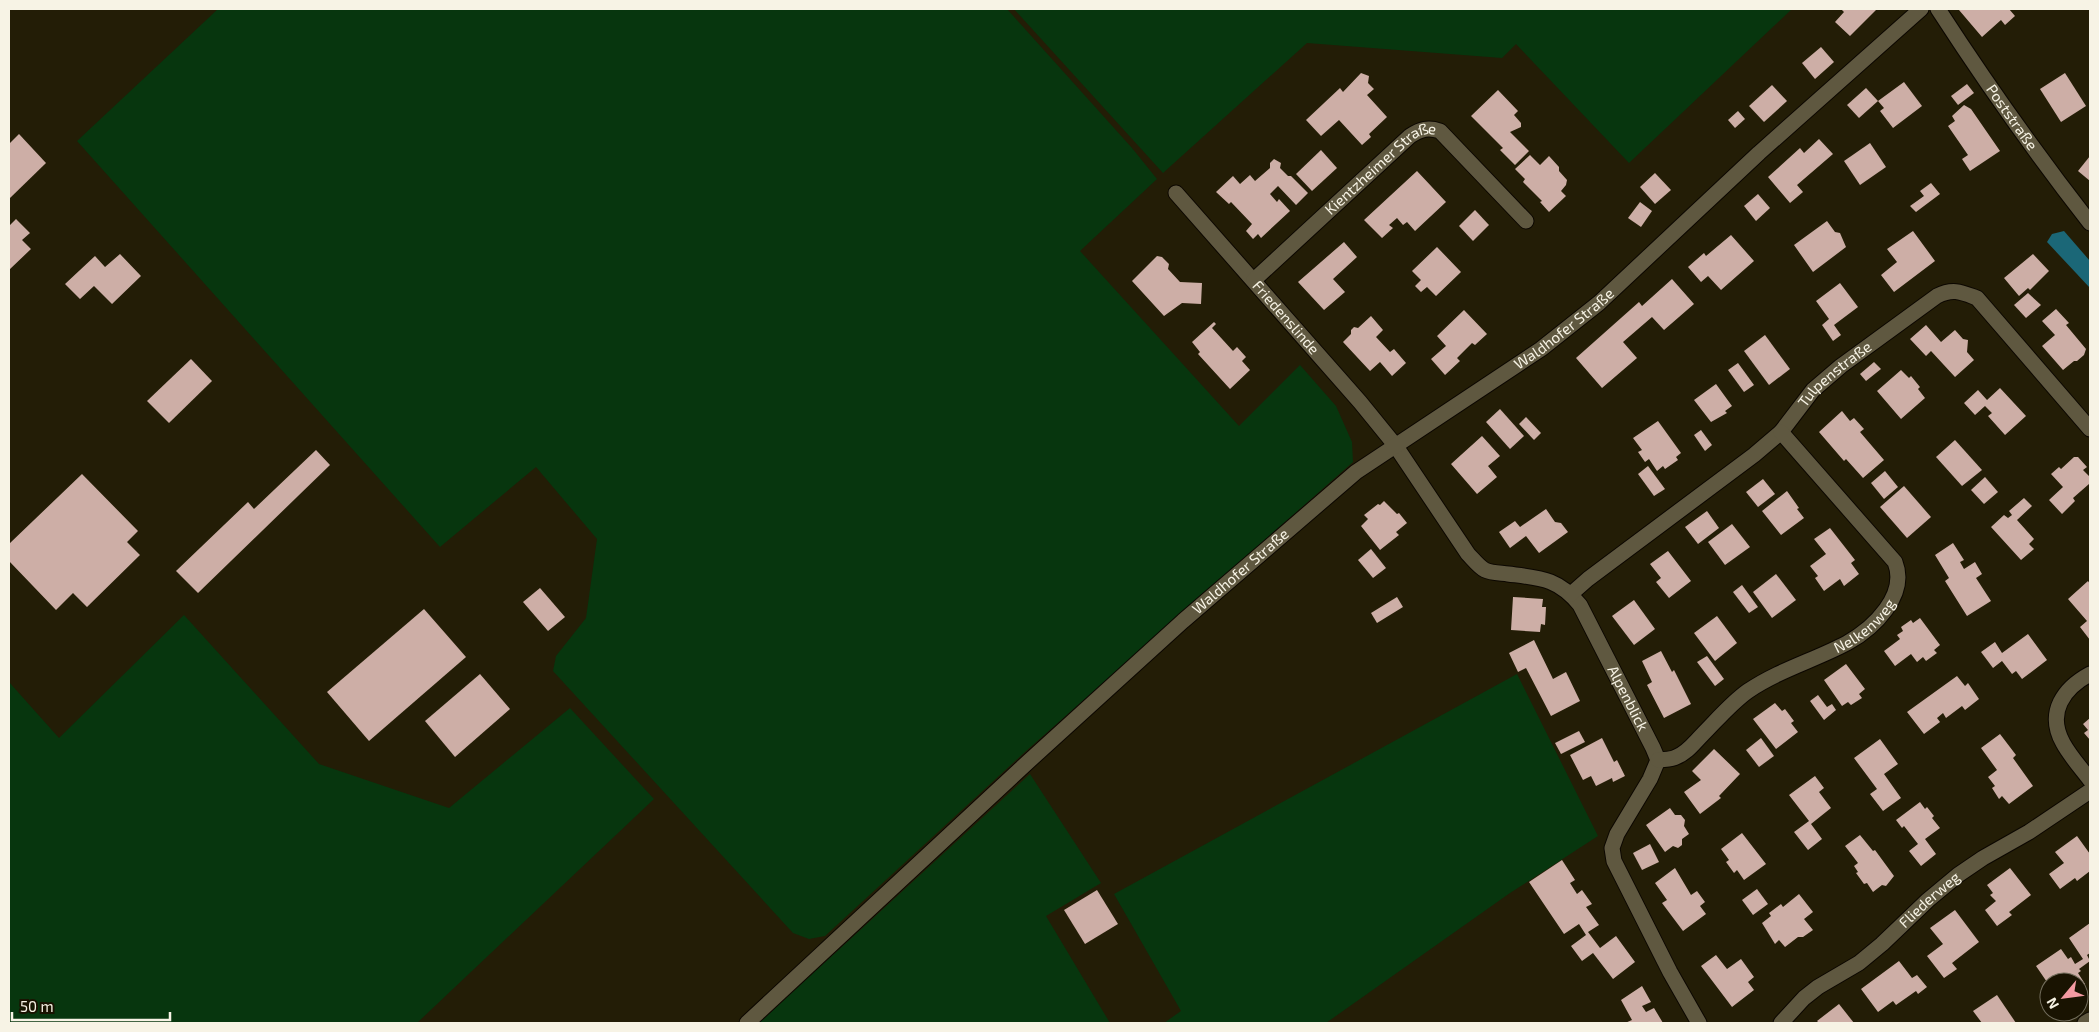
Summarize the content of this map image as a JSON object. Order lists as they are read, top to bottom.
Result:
{
  "streets": {
    "street": [
      "Poststraße",
      "Kientzheimer Straße",
      "Friedenslinde",
      "Waldhofer Straße",
      "Tulpenstraße",
      "Nelkenweg",
      "Alpenblick",
      "Fliederweg"
    ]
  },
  "crossings": [
    ["Kientzheimer Straße", "Friedenslinde"],
    ["Friedenslinde", "Waldhofer Straße"],
    ["Friedenslinde", "Alpenblick"],
    ["Waldhofer Straße", "Alpenblick"],
    ["Tulpenstraße", "Nelkenweg"],
    ["Tulpenstraße", "Alpenblick"],
    ["Nelkenweg", "Alpenblick"]
  ],
  "scale_bar": "50 m",
  "north": "bottom left"
}
